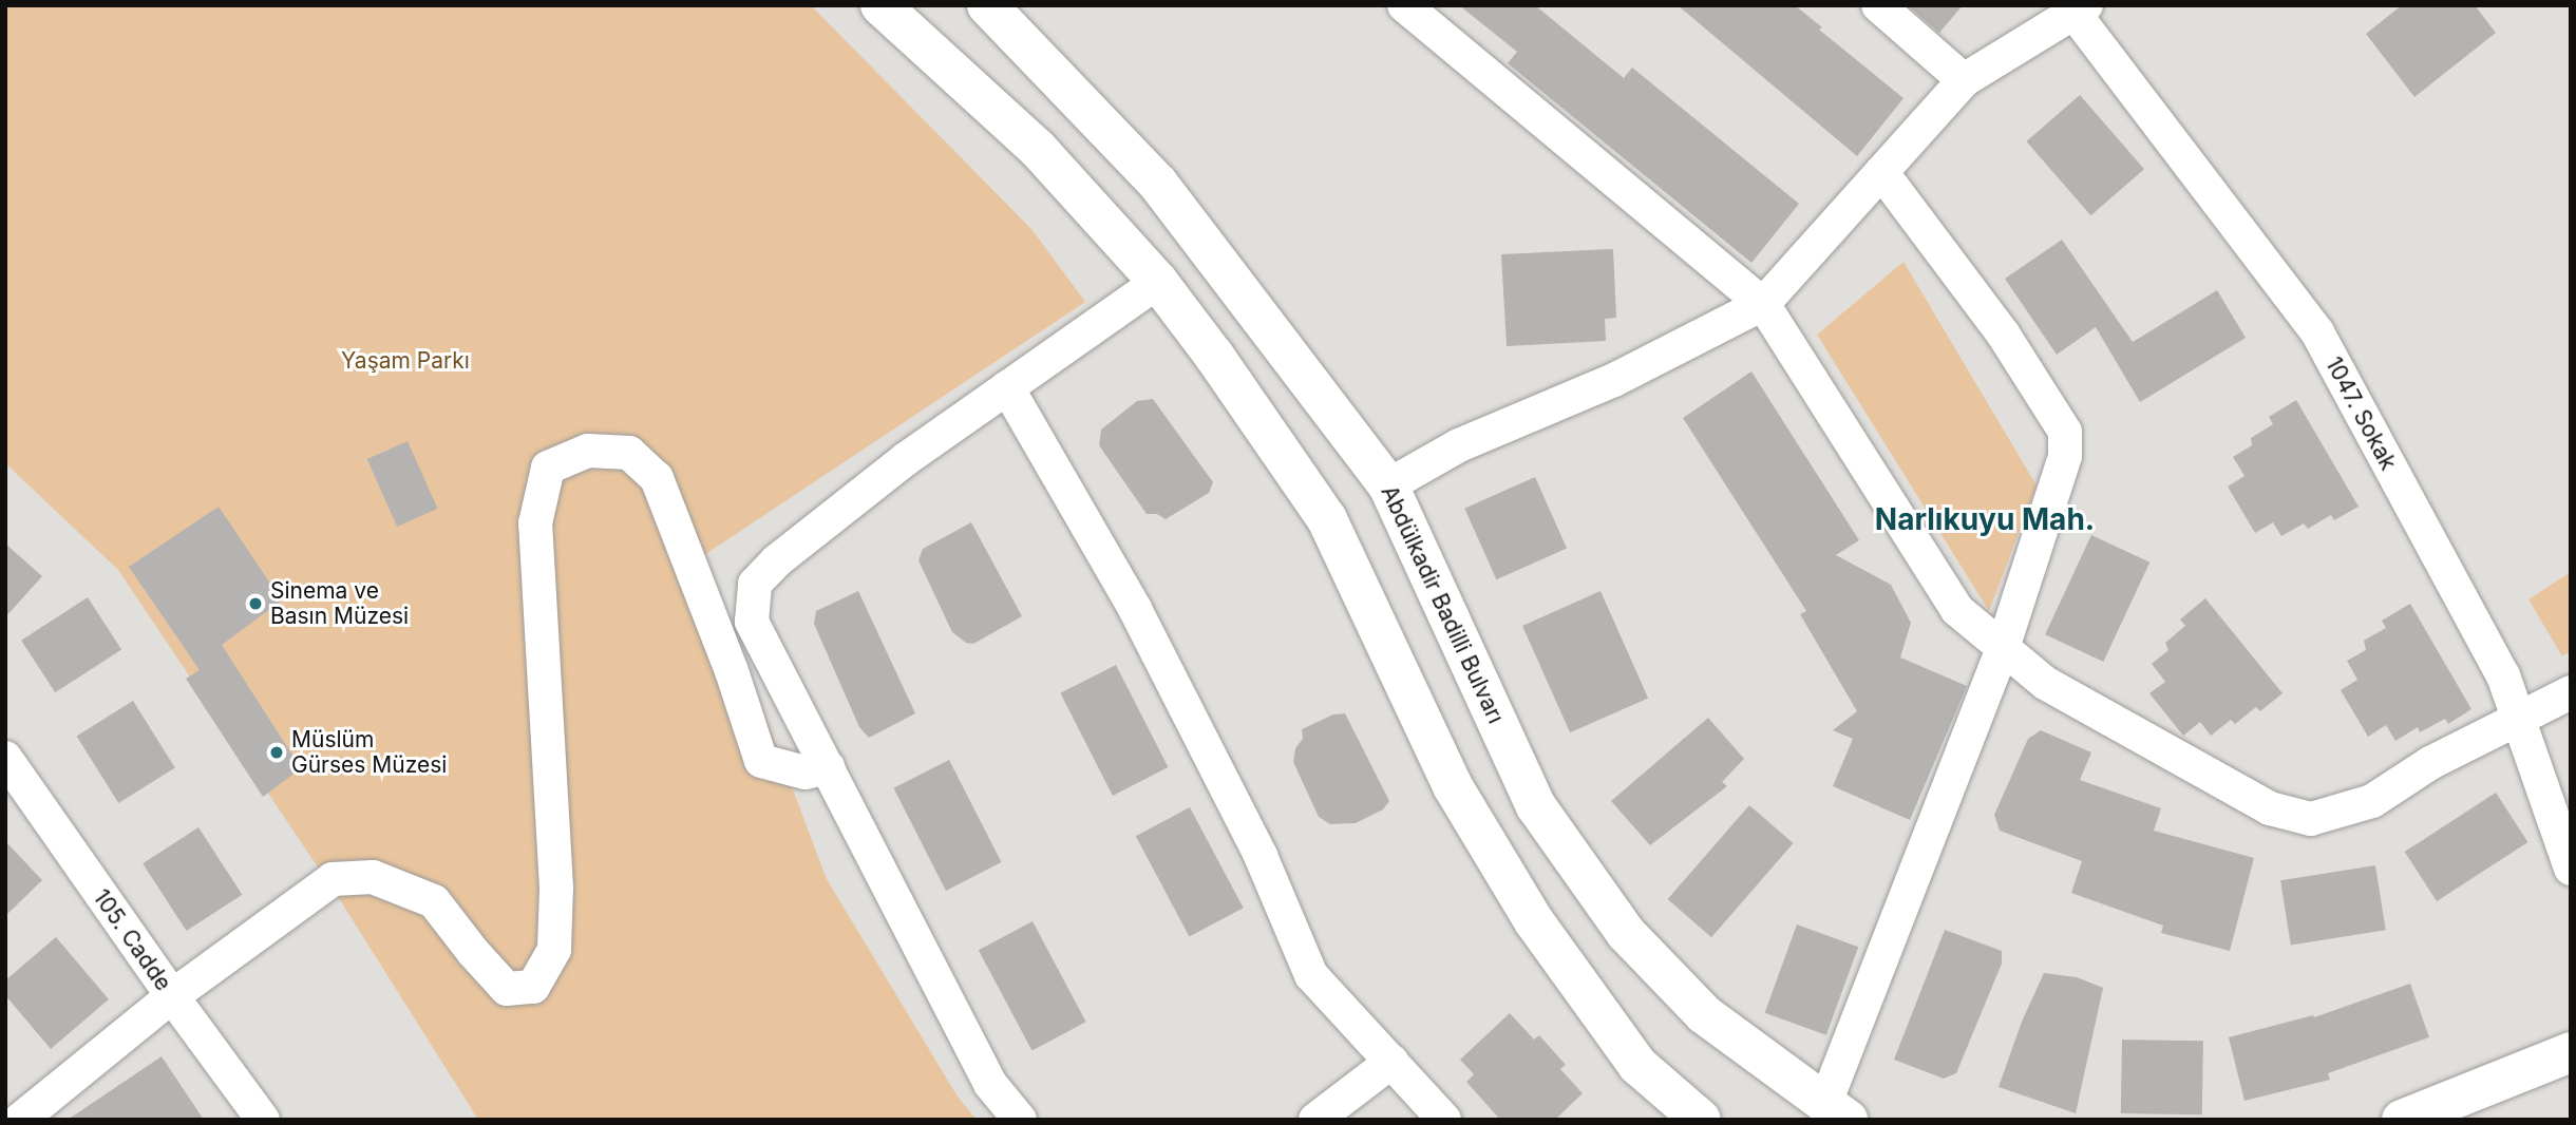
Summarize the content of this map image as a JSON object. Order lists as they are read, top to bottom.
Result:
{
  "streets": {
    "main road": ["Abdülkadir Badilli Bulvarı"],
    "street": ["1047. Sokak", "105. Cadde"]
  },
  "districts": ["Narlıkuyu Mah."],
  "parks": ["Yaşam Parkı"],
  "places": ["Sinema ve Basın Müzesi", "Müslüm Gürses Müzesi"]
}
